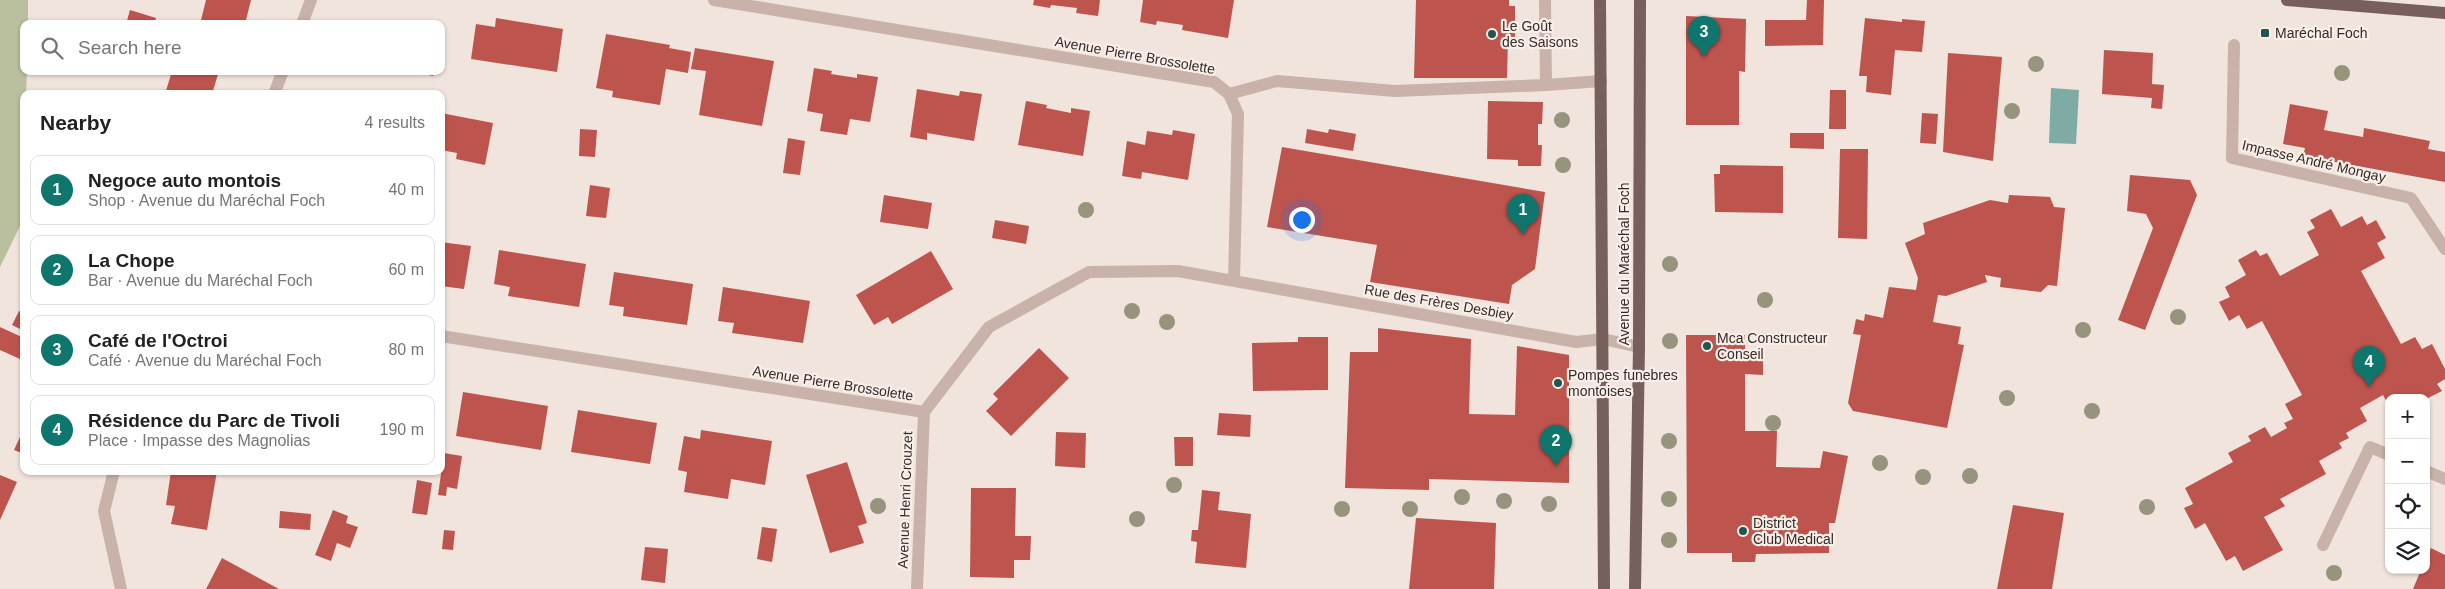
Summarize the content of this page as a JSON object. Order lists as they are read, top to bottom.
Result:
{
  "streets": {
    "main road": ["Avenue du Maréchal Foch"],
    "street": [
      "Avenue Pierre Brossolette",
      "Impasse André Mongay",
      "Rue des Frères Desbiey",
      "Avenue Henri Crouzet"
    ]
  },
  "crossings": [
    ["Avenue Pierre Brossolette", "Rue des Frères Desbiey"],
    ["Avenue Pierre Brossolette", "Avenue Henri Crouzet"],
    ["Avenue du Maréchal Foch", "Rue des Frères Desbiey"]
  ],
  "places": {
    "transit": ["Maréchal Foch"],
    "other": [
      "Le Goût des Saisons",
      "Mca Constructeur Conseil",
      "Pompes funebres montoises",
      "District Club Medical"
    ]
  },
  "page": {
    "pins": [
      "3",
      "1",
      "4",
      "2"
    ],
    "search": "Search here",
    "heading": ["Nearby", "4 results"],
    "list": [
      {
        "mark": "1",
        "name": "Negoce auto montois",
        "note": "Shop · Avenue du Maréchal Foch",
        "value": "40 m"
      },
      {
        "mark": "2",
        "name": "La Chope",
        "note": "Bar · Avenue du Maréchal Foch",
        "value": "60 m"
      },
      {
        "mark": "3",
        "name": "Café de l'Octroi",
        "note": "Café · Avenue du Maréchal Foch",
        "value": "80 m"
      },
      {
        "mark": "4",
        "name": "Résidence du Parc de Tivoli",
        "note": "Place · Impasse des Magnolias",
        "value": "190 m"
      }
    ],
    "map_buttons": ["+", "−"]
  }
}
